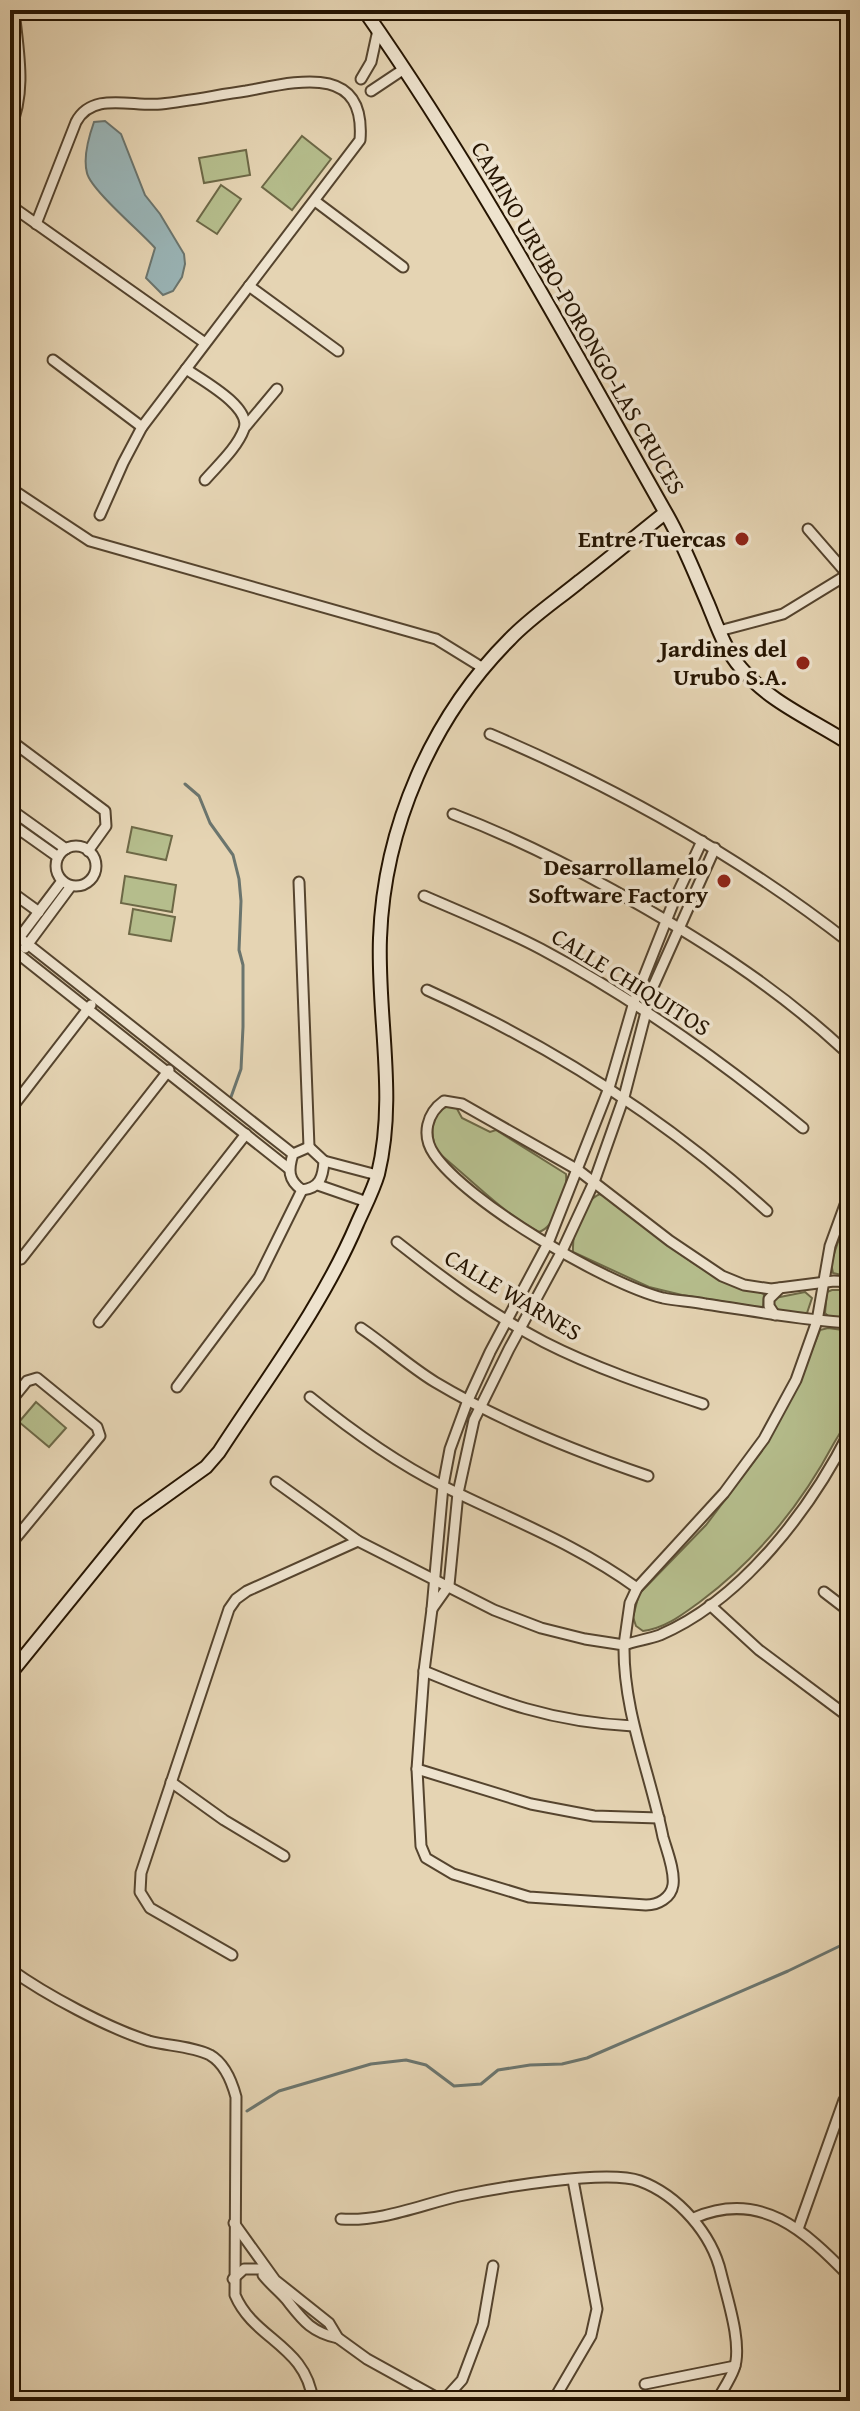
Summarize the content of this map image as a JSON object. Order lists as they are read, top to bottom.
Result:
{
  "streets": {
    "street": ["CAMINO URUBO-PORONGO-LAS CRUCES", "CALLE CHIQUITOS", "CALLE WARNES"]
  },
  "places": ["Entre Tuercas", "Jardines del Urubo S.A.", "Desarrollamelo Software Factory"]
}
